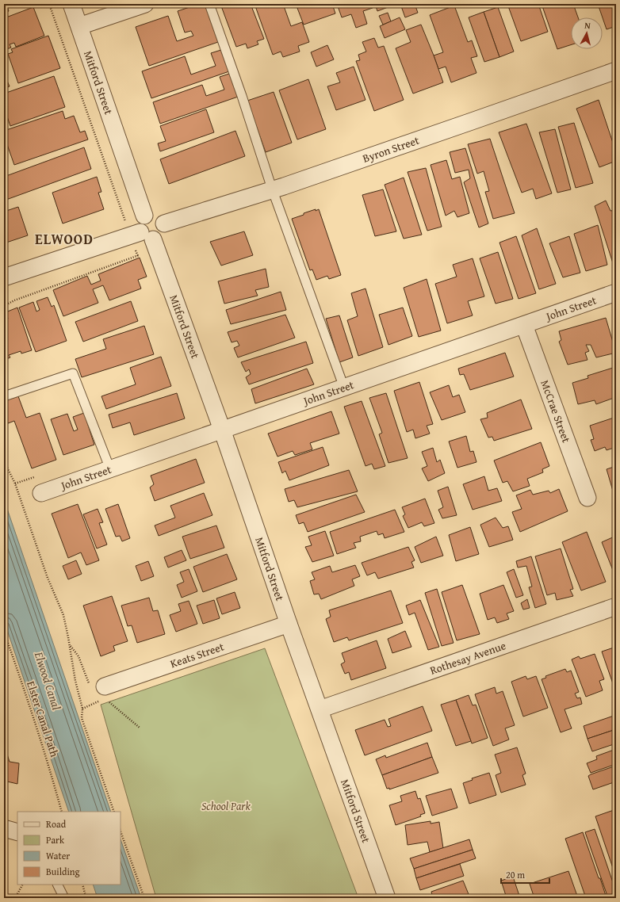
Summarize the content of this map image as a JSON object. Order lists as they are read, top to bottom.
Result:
{
  "streets": {
    "street": [
      "Mitford Street",
      "Byron Street",
      "John Street",
      "McCrae Street",
      "Keats Street",
      "Rothesay Avenue"
    ],
    "path": ["Elster Canal Path"]
  },
  "crossings": [
    ["Mitford Street", "Byron Street"],
    ["Mitford Street", "John Street"],
    ["Mitford Street", "Keats Street"],
    ["Mitford Street", "Rothesay Avenue"],
    ["John Street", "McCrae Street"]
  ],
  "districts": ["ELWOOD"],
  "water": ["Elwood Canal"],
  "parks": ["School Park"],
  "legend": [
    "Road",
    "Park",
    "Water",
    "Building"
  ],
  "scale_bar": "20 m",
  "north": "top"
}
